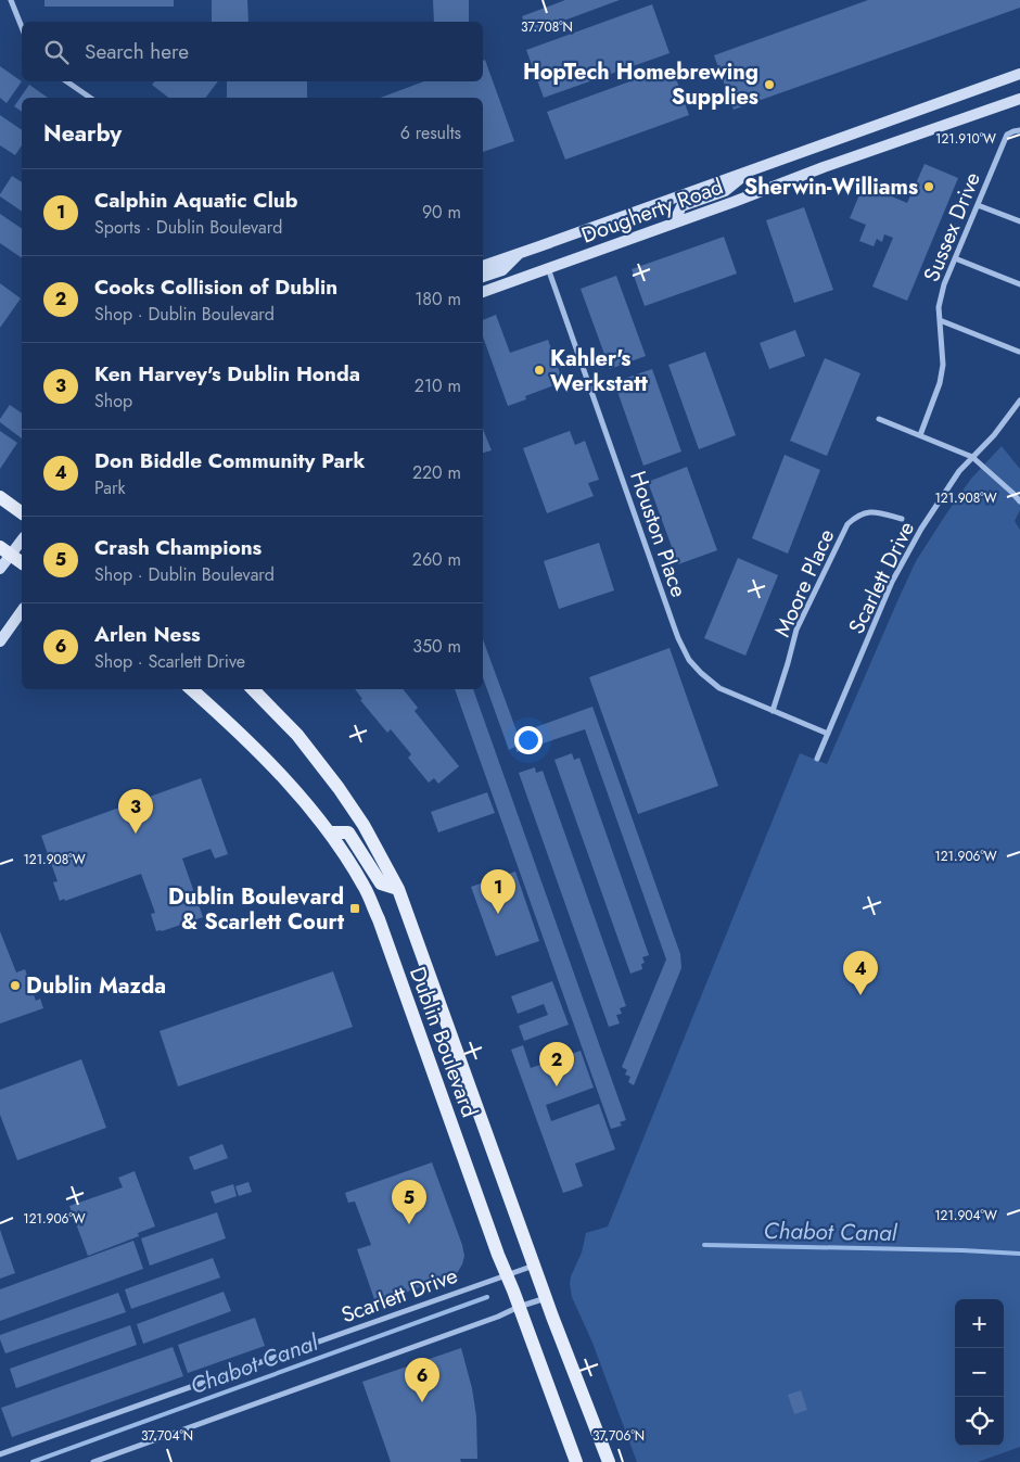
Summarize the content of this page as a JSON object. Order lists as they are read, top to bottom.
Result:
{
  "streets": {
    "main road": ["Dougherty Road", "Dublin Boulevard"],
    "street": [
      "Sussex Drive",
      "Houston Place",
      "Scarlett Drive",
      "Moore Place"
    ]
  },
  "crossings": [
    ["Dougherty Road", "Houston Place"],
    ["Houston Place", "Scarlett Drive"],
    ["Houston Place", "Moore Place"],
    ["Scarlett Drive", "Dublin Boulevard"]
  ],
  "water": ["Chabot Canal"],
  "places": {
    "other": [
      "HopTech Homebrewing Supplies",
      "Sherwin-Williams",
      "Kahler's Werkstatt",
      "Dublin Mazda"
    ],
    "transit": ["Dublin Boulevard & Scarlett Court"]
  },
  "page": {
    "search": "Search here",
    "heading": ["Nearby", "6 results"],
    "list": [
      {
        "mark": "1",
        "name": "Calphin Aquatic Club",
        "note": "Sports · Dublin Boulevard",
        "value": "90 m"
      },
      {
        "mark": "2",
        "name": "Cooks Collision of Dublin",
        "note": "Shop · Dublin Boulevard",
        "value": "180 m"
      },
      {
        "mark": "3",
        "name": "Ken Harvey's Dublin Honda",
        "note": "Shop",
        "value": "210 m"
      },
      {
        "mark": "4",
        "name": "Don Biddle Community Park",
        "note": "Park",
        "value": "220 m"
      },
      {
        "mark": "5",
        "name": "Crash Champions",
        "note": "Shop · Dublin Boulevard",
        "value": "260 m"
      },
      {
        "mark": "6",
        "name": "Arlen Ness",
        "note": "Shop · Scarlett Drive",
        "value": "350 m"
      }
    ],
    "pins": [
      "3",
      "1",
      "4",
      "2",
      "5",
      "6"
    ],
    "map_buttons": ["+", "−"]
  },
  "coordinates": [
    "37.708°N",
    "121.910°W",
    "121.908°W",
    "121.906°W",
    "121.904°W",
    "37.704°N",
    "37.706°N"
  ]
}
